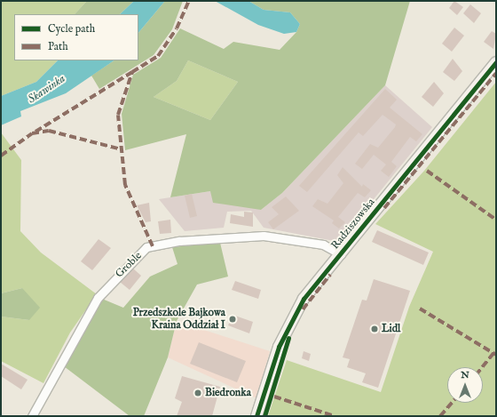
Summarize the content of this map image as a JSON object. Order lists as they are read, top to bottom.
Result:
{
  "streets": {
    "street": ["Radziszowska", "Groble"]
  },
  "crossings": [
    ["Radziszowska", "Groble"]
  ],
  "water": ["Skawinka"],
  "places": ["Przedszkole Bajkowa Kraina Oddział I", "Lidl", "Biedronka"],
  "legend": ["Cycle path", "Path"],
  "north": "top"
}
